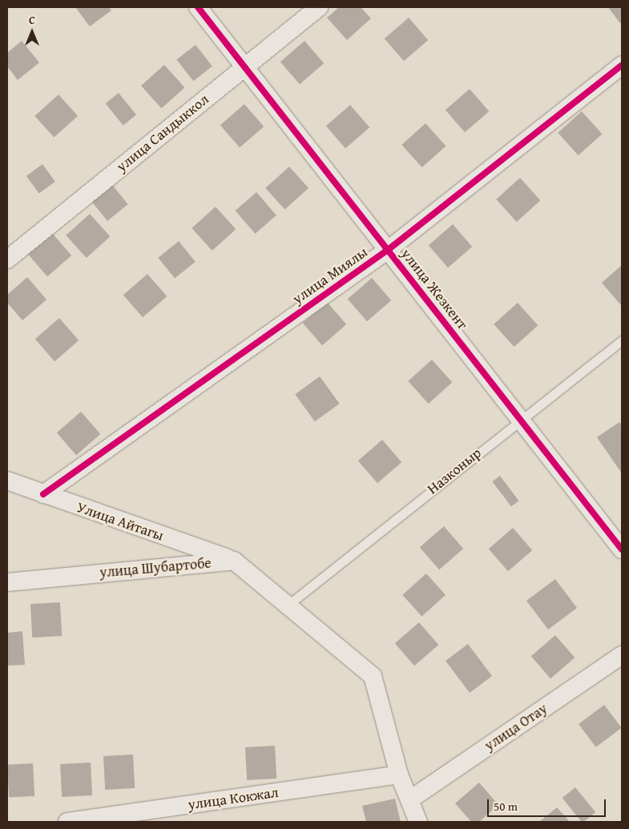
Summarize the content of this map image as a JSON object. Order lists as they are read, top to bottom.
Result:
{
  "streets": {
    "street": [
      "улица Сандыккол",
      "улица Миялы",
      "улица Жезкент",
      "Улица Айтагы",
      "улица Шубартобе",
      "улица Отау",
      "улица Кокжал"
    ],
    "lane": ["Назконыр"]
  },
  "crossings": [
    ["улица Сандыккол", "улица Жезкент"],
    ["улица Миялы", "улица Жезкент"],
    ["улица Миялы", "Улица Айтагы"],
    ["улица Жезкент", "Назконыр"],
    ["Улица Айтагы", "улица Шубартобе"]
  ],
  "scale_bar": "50 m",
  "north": "top"
}
